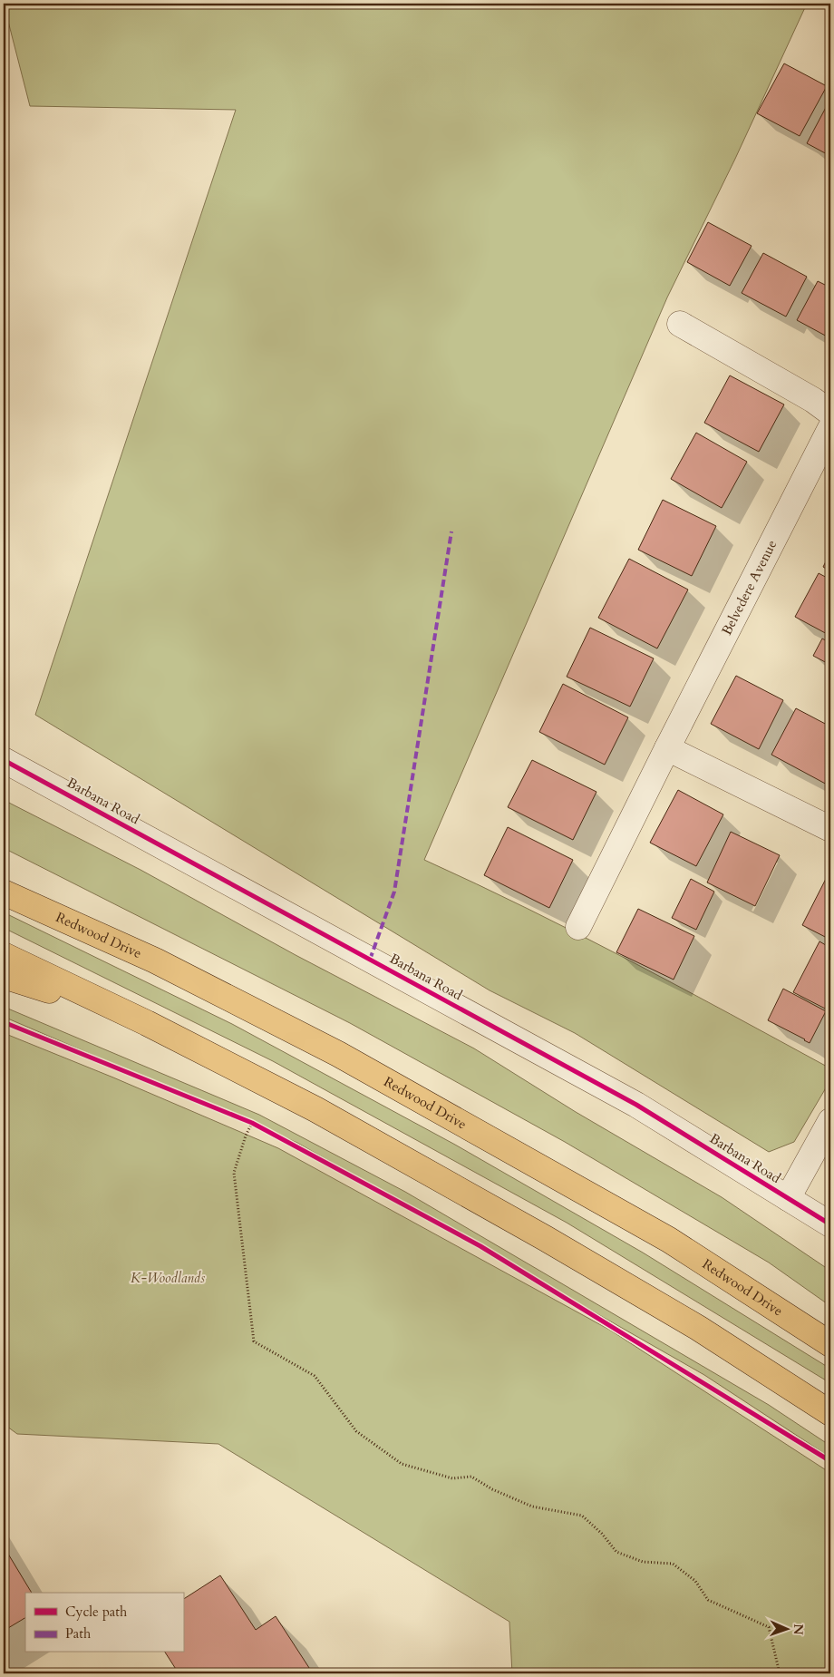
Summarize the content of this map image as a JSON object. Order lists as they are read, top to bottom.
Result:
{
  "streets": {
    "highway": ["Redwood Drive"],
    "street": ["Belvedere Avenue", "Barbana Road"]
  },
  "parks": ["K-Woodlands"],
  "legend": ["Cycle path", "Path"],
  "north": "right"
}
